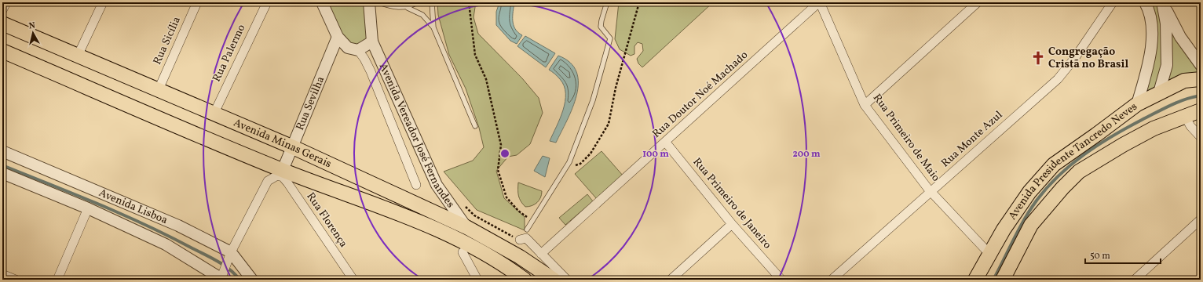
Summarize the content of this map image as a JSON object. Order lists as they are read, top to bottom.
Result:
{
  "streets": {
    "main road": ["Avenida Minas Gerais", "Avenida Presidente Tancredo Neves"],
    "street": [
      "Rua Sicília",
      "Rua Palermo",
      "Rua Doutor Noé Machado",
      "Rua Sevilha",
      "Avenida Vereador José Fernandes",
      "Rua Primeiro de Maio",
      "Rua Monte Azul",
      "Rua Primeiro de Janeiro",
      "Avenida Lisboa",
      "Rua Florença"
    ]
  },
  "crossings": [
    ["Rua Sicília", "Avenida Minas Gerais"],
    ["Rua Palermo", "Avenida Minas Gerais"],
    ["Rua Doutor Noé Machado", "Rua Primeiro de Maio"],
    ["Rua Doutor Noé Machado", "Rua Primeiro de Janeiro"],
    ["Rua Sevilha", "Avenida Minas Gerais"],
    ["Rua Sevilha", "Rua Florença"],
    ["Avenida Vereador José Fernandes", "Avenida Minas Gerais"],
    ["Rua Primeiro de Maio", "Rua Monte Azul"],
    ["Rua Primeiro de Maio", "Avenida Presidente Tancredo Neves"],
    ["Avenida Minas Gerais", "Rua Florença"]
  ],
  "places": {
    "church": ["Congregação Cristã no Brasil"]
  },
  "scale_bar": "50 m",
  "north": "top",
  "rings": ["100 m", "200 m"]
}
